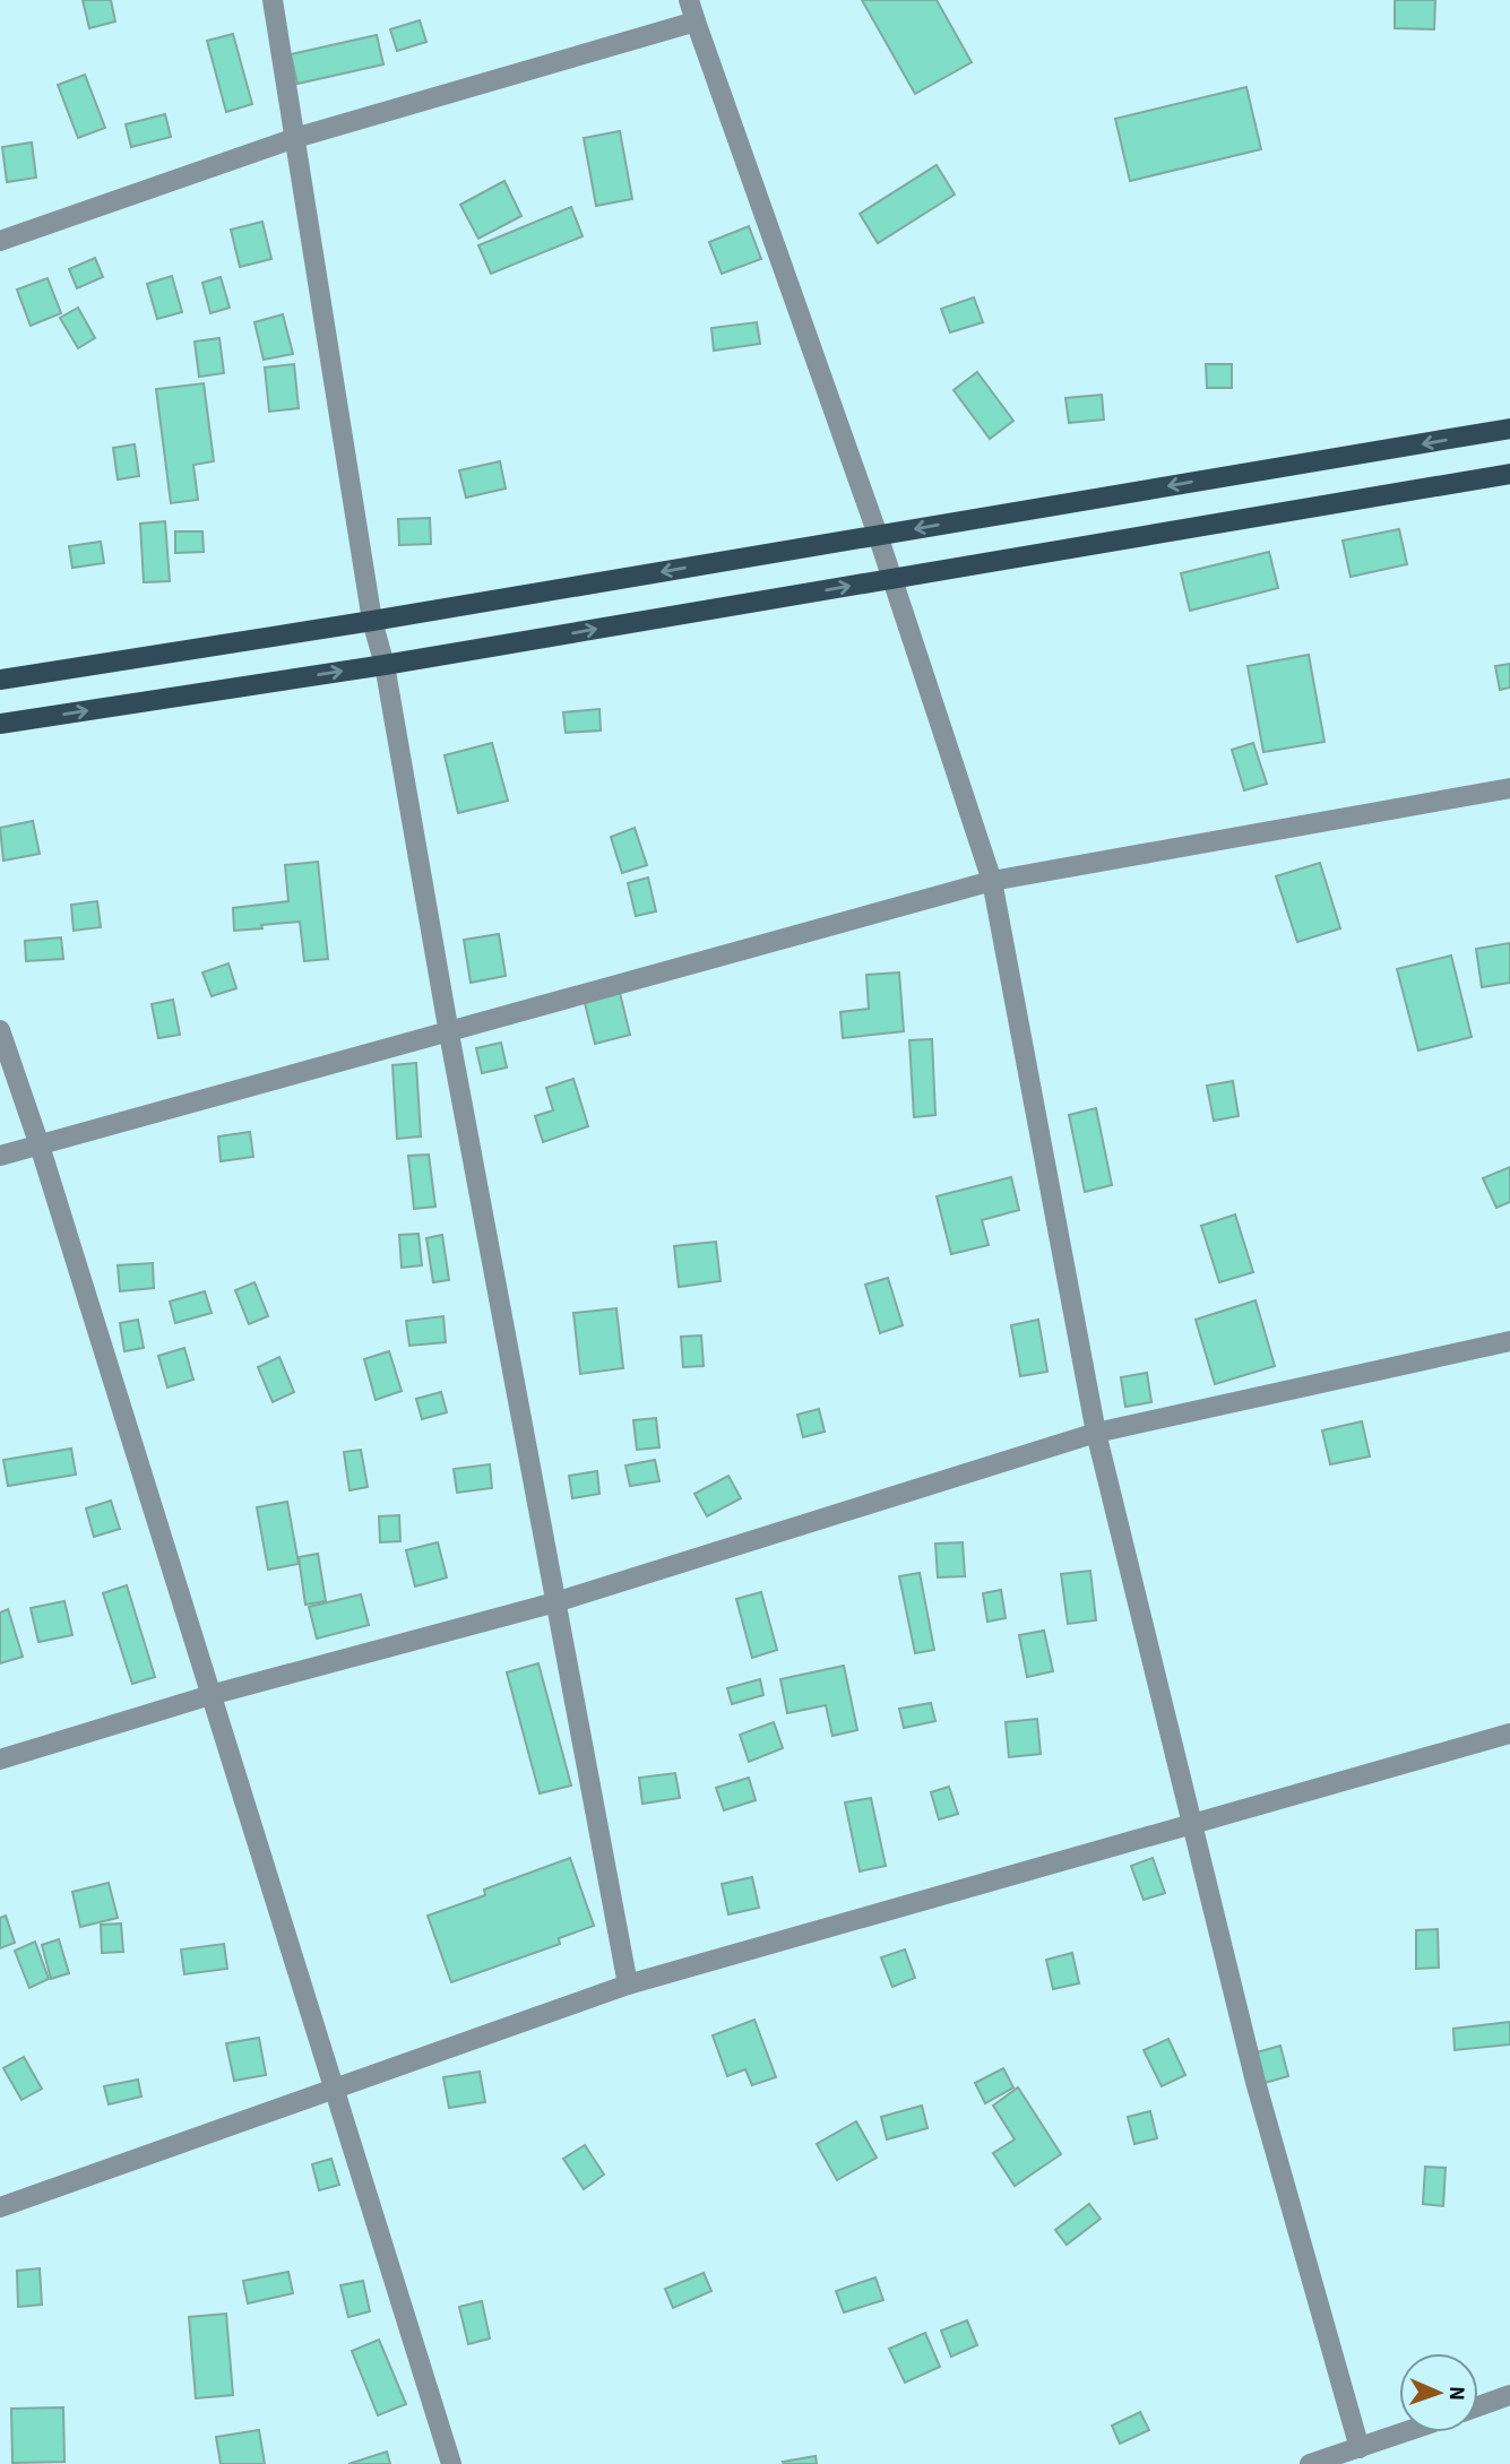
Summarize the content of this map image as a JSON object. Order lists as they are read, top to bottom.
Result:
{
  "north": "right"
}
